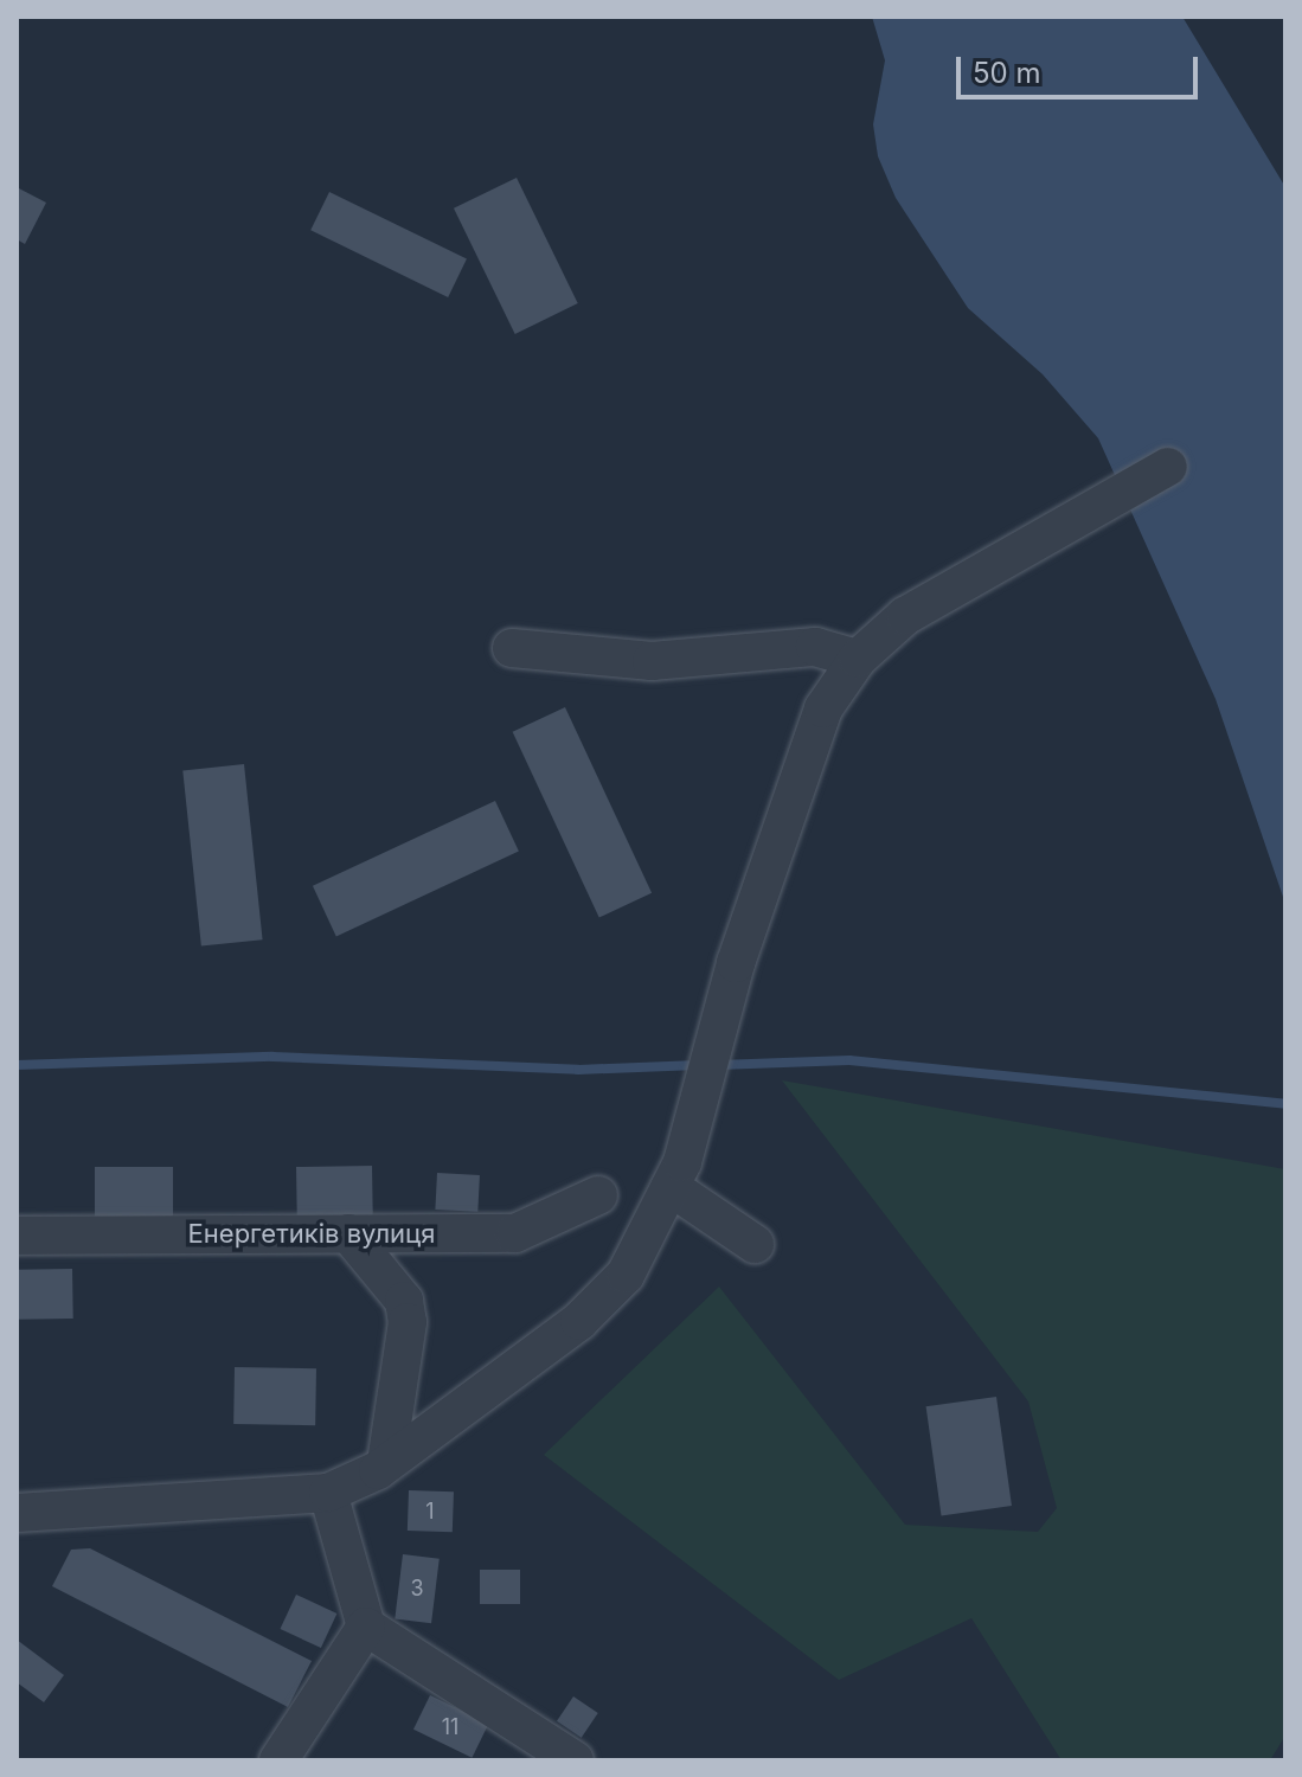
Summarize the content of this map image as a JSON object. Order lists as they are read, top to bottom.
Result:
{
  "streets": {
    "street": ["Енергетиків вулиця"]
  },
  "house_numbers": ["1", "3", "11"],
  "scale_bar": "50 m"
}
